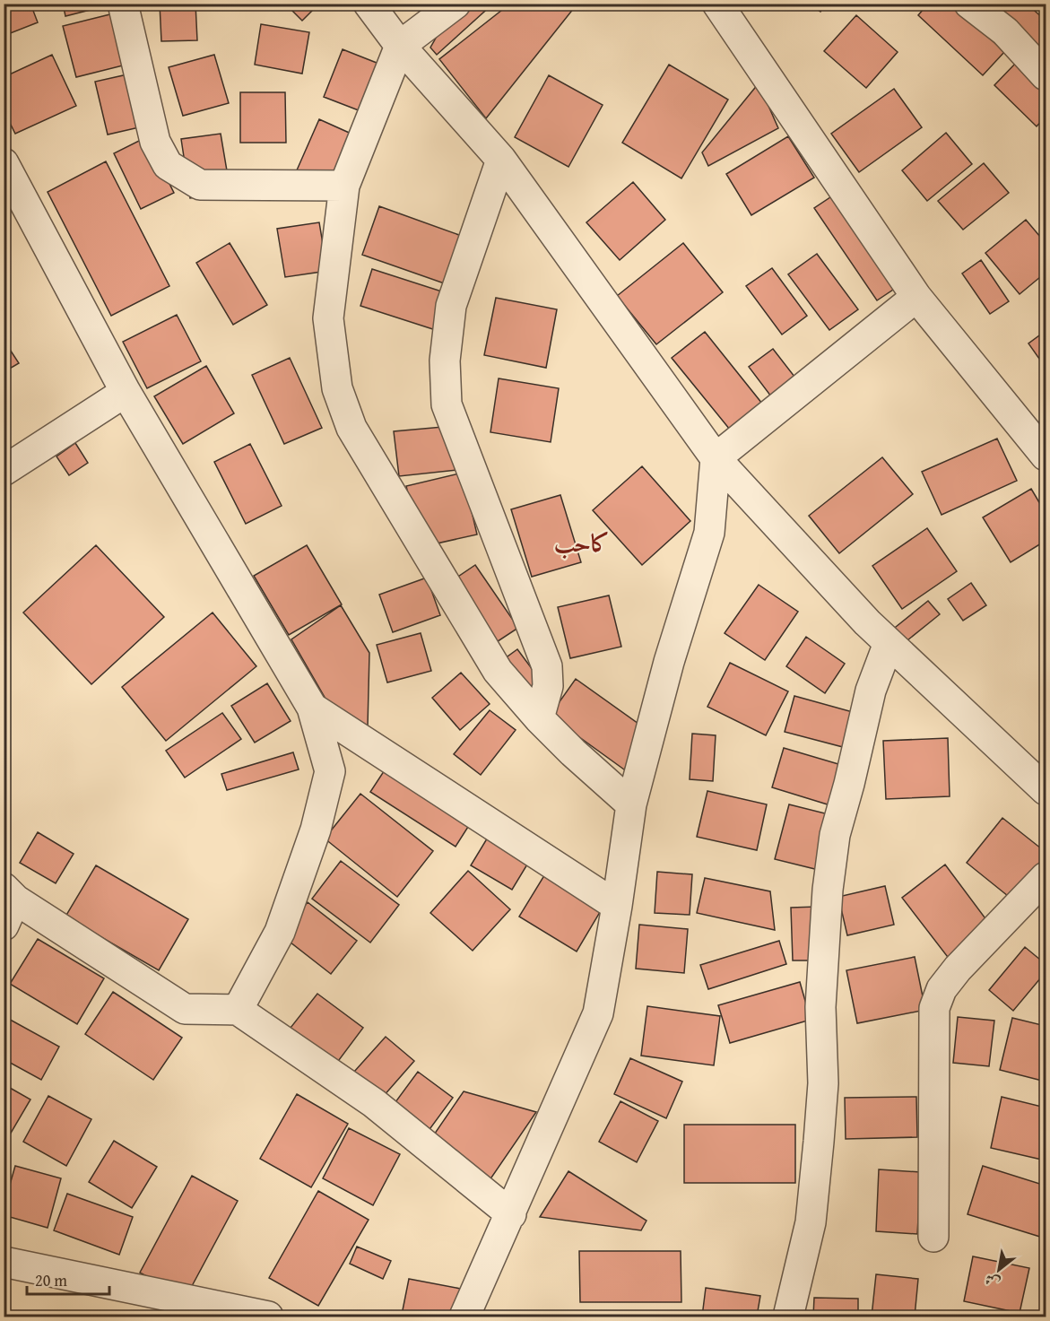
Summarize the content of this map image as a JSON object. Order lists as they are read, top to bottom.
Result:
{
  "districts": ["كاحب"],
  "scale_bar": "20 m",
  "north": "bottom left"
}
